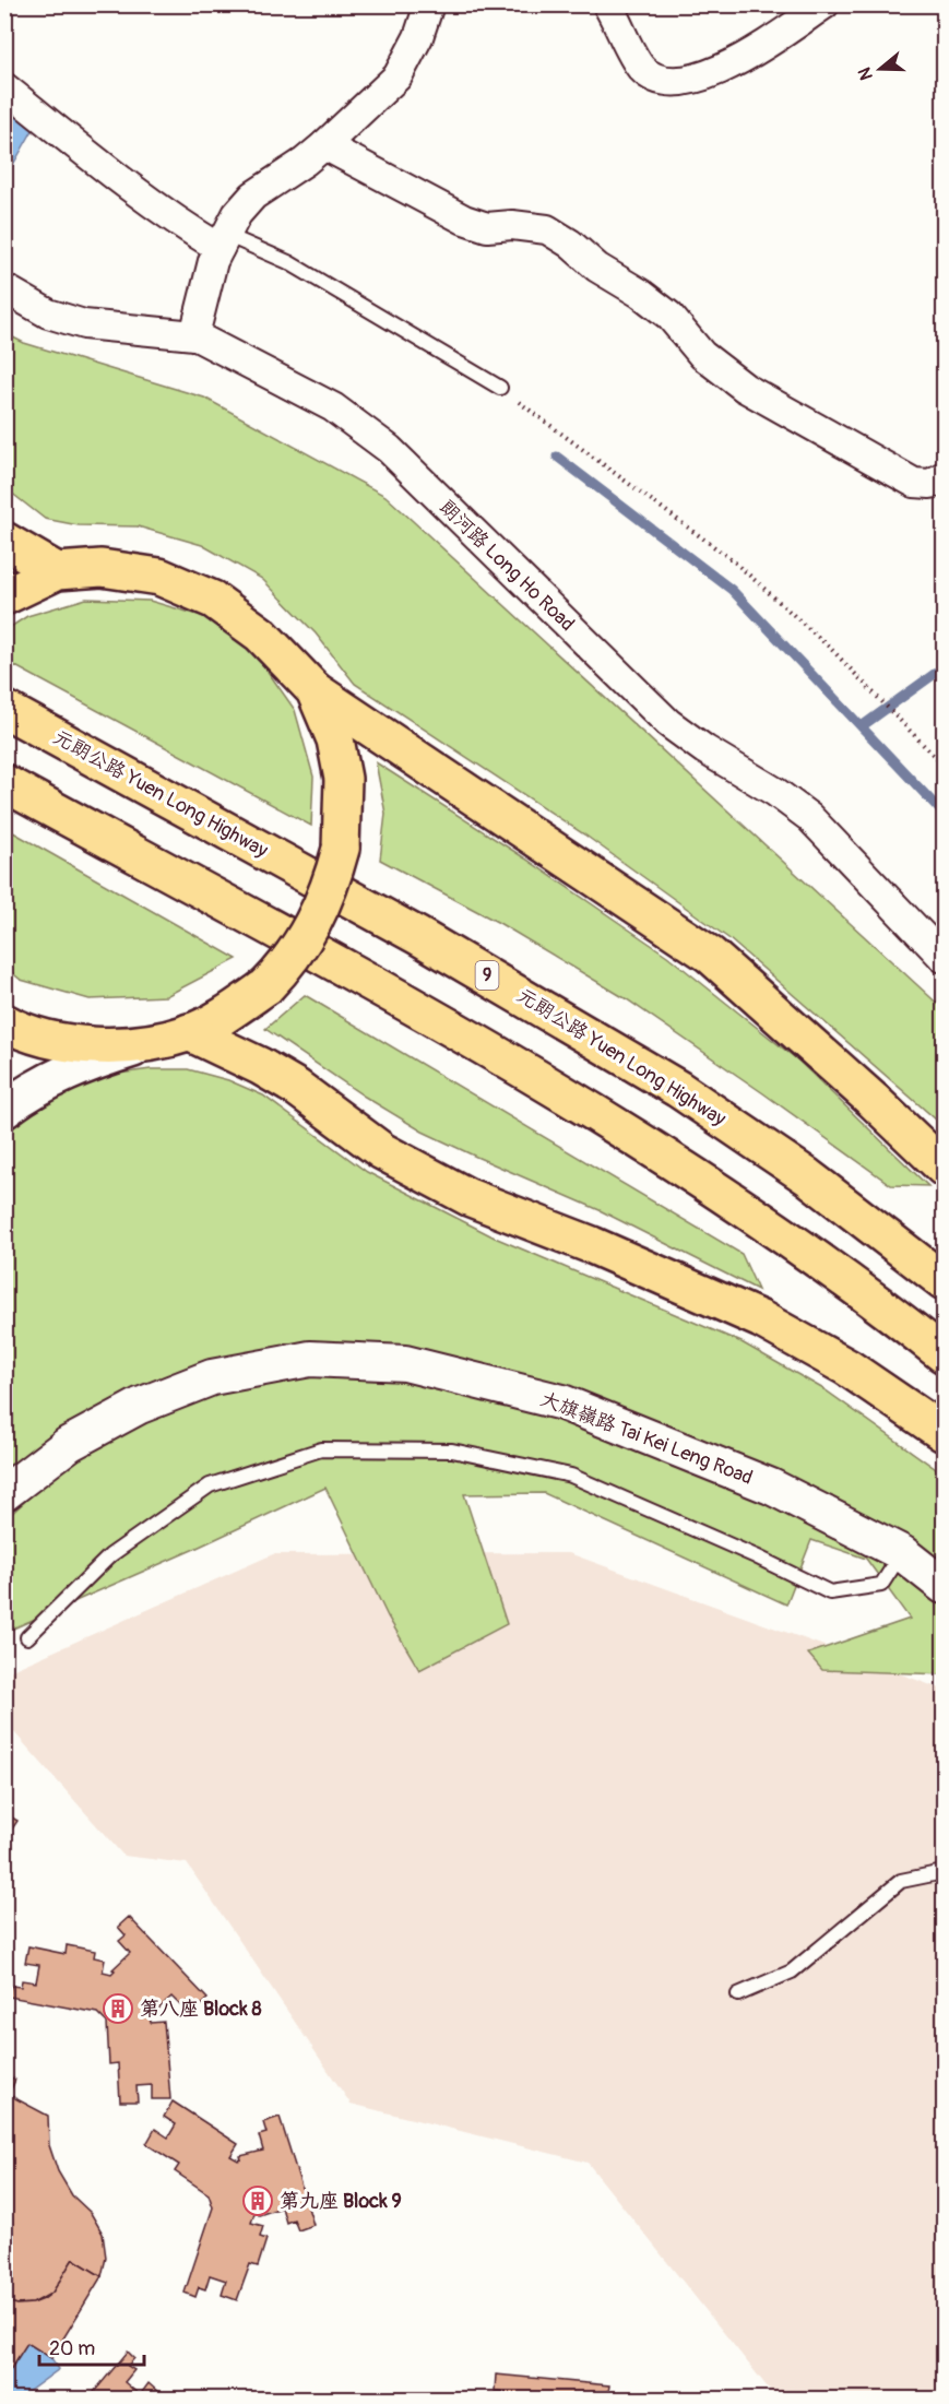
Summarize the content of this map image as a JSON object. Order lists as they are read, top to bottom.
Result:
{
  "streets": {
    "main road": ["元朗公路 Yuen Long Highway", "9"],
    "street": ["朗河路 Long Ho Road", "大旗嶺路 Tai Kei Leng Road"]
  },
  "places": {
    "building": ["第八座 Block 8", "第九座 Block 9"]
  },
  "scale_bar": "20 m",
  "north": "left"
}
